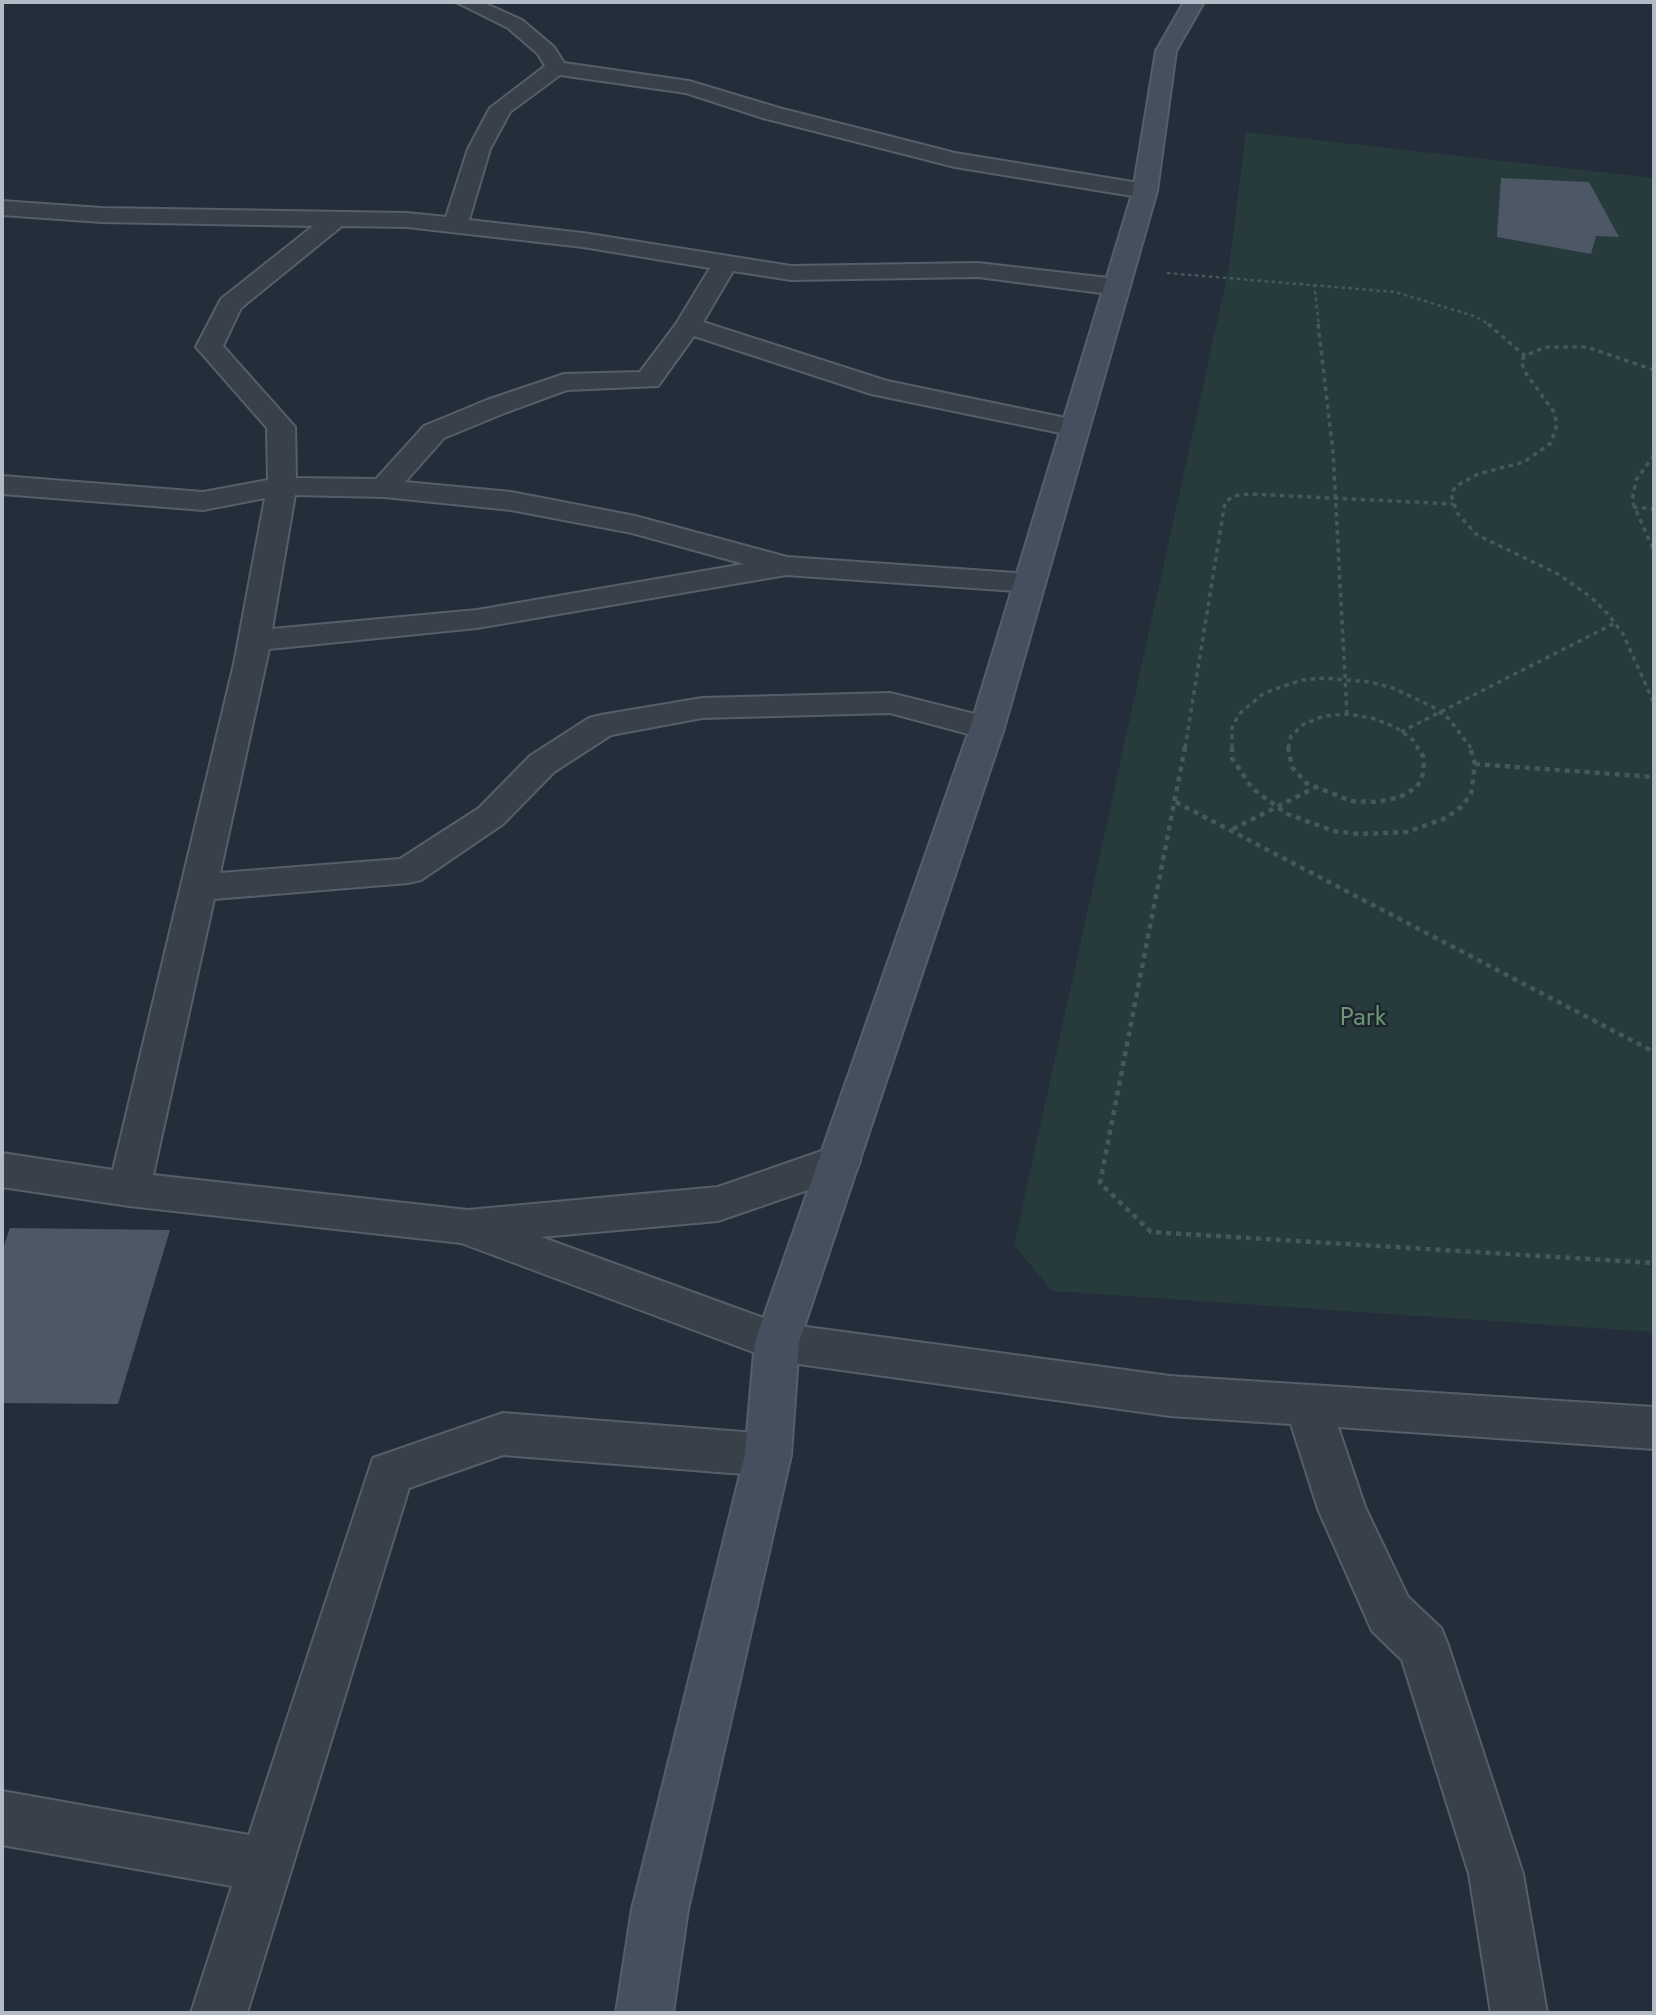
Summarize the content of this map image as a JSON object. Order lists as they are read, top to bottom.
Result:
{
  "parks": ["Park"]
}
